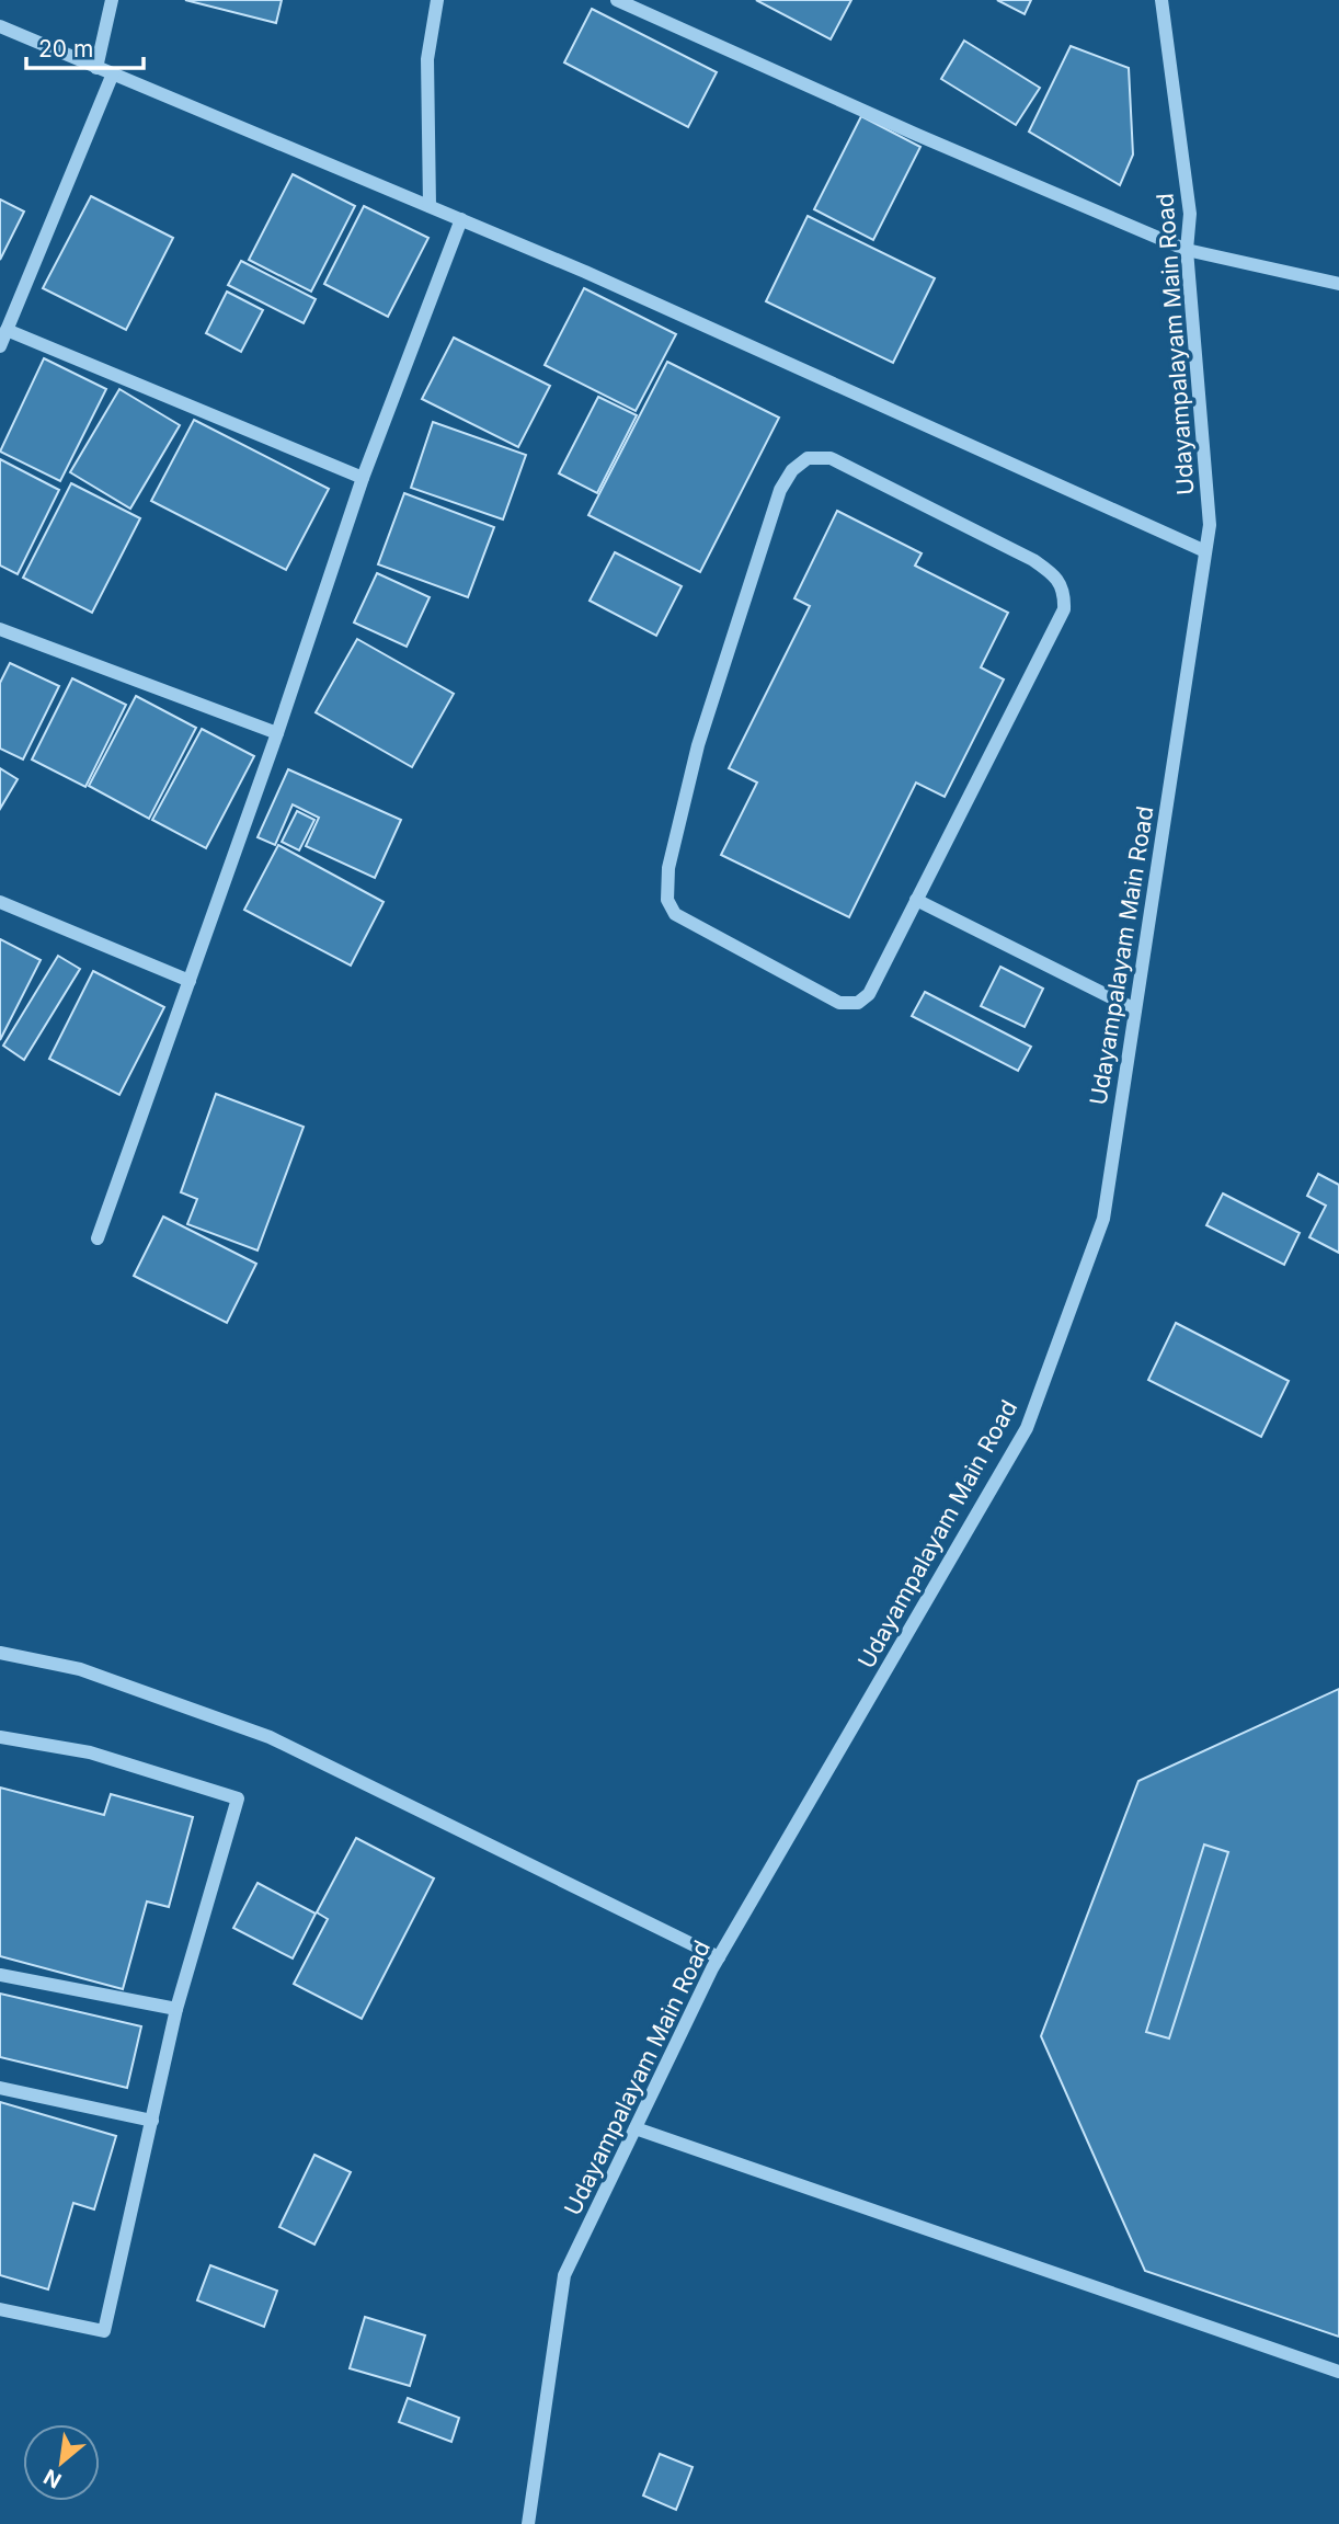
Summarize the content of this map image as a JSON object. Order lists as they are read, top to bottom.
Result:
{
  "streets": {
    "street": ["Udayampalayam Main Road"]
  },
  "scale_bar": "20 m",
  "north": "bottom left"
}
